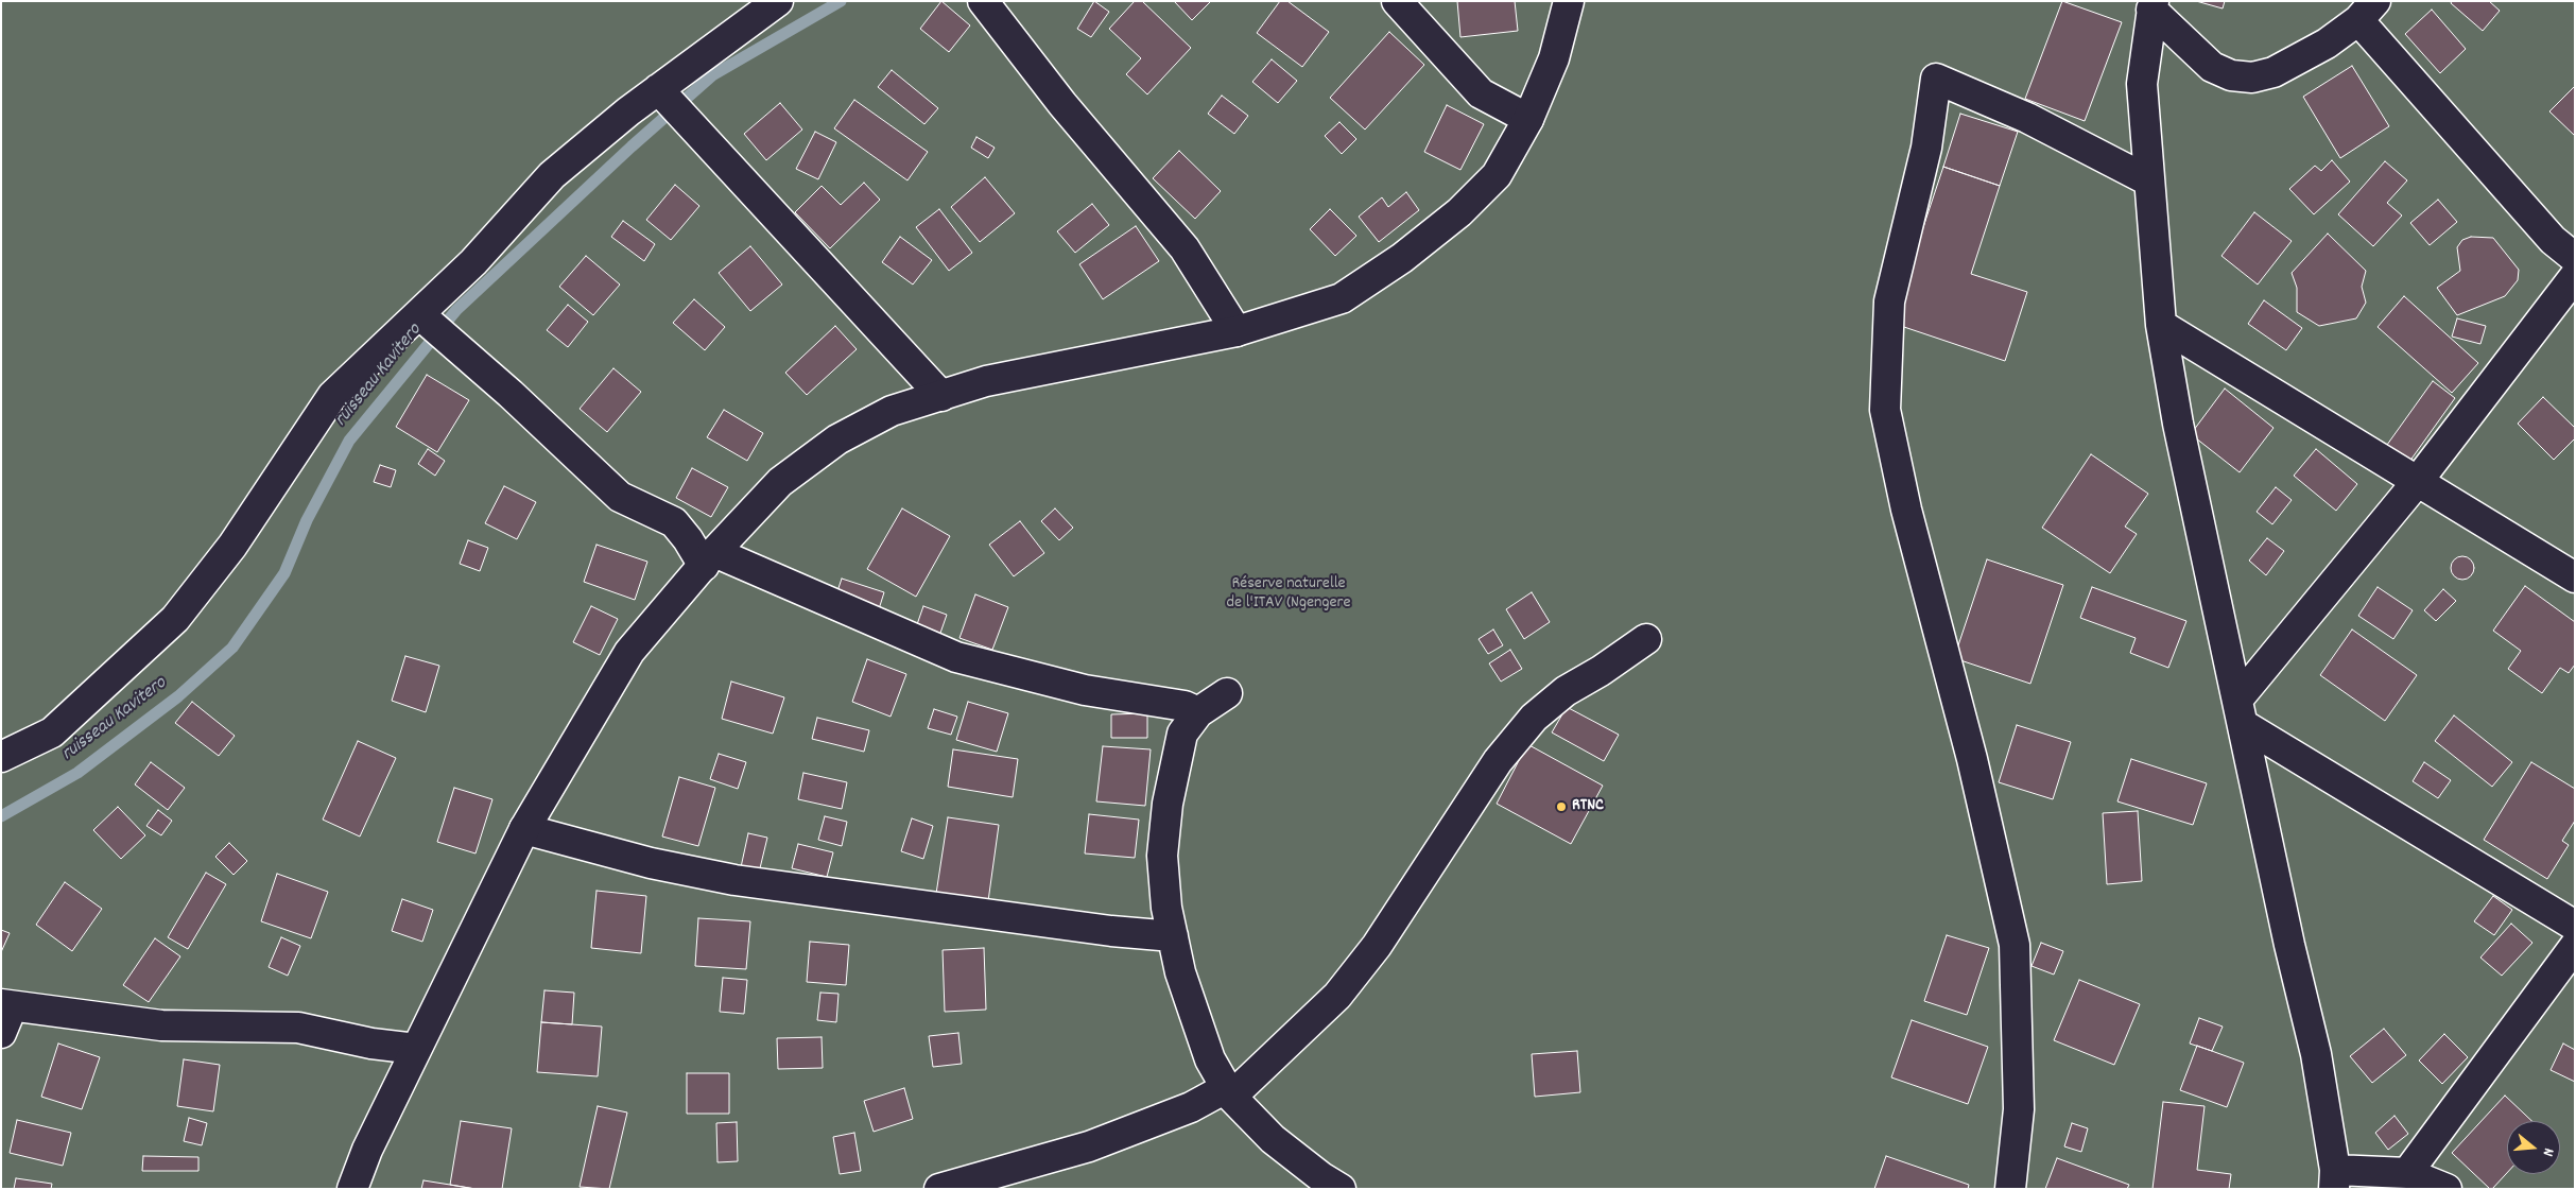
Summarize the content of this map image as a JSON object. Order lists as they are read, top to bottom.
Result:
{
  "water": ["ruisseau Kavitero"],
  "parks": ["Réserve naturelle de l'ITAV (Ngengere"],
  "places": ["RTNC"],
  "north": "right"
}
